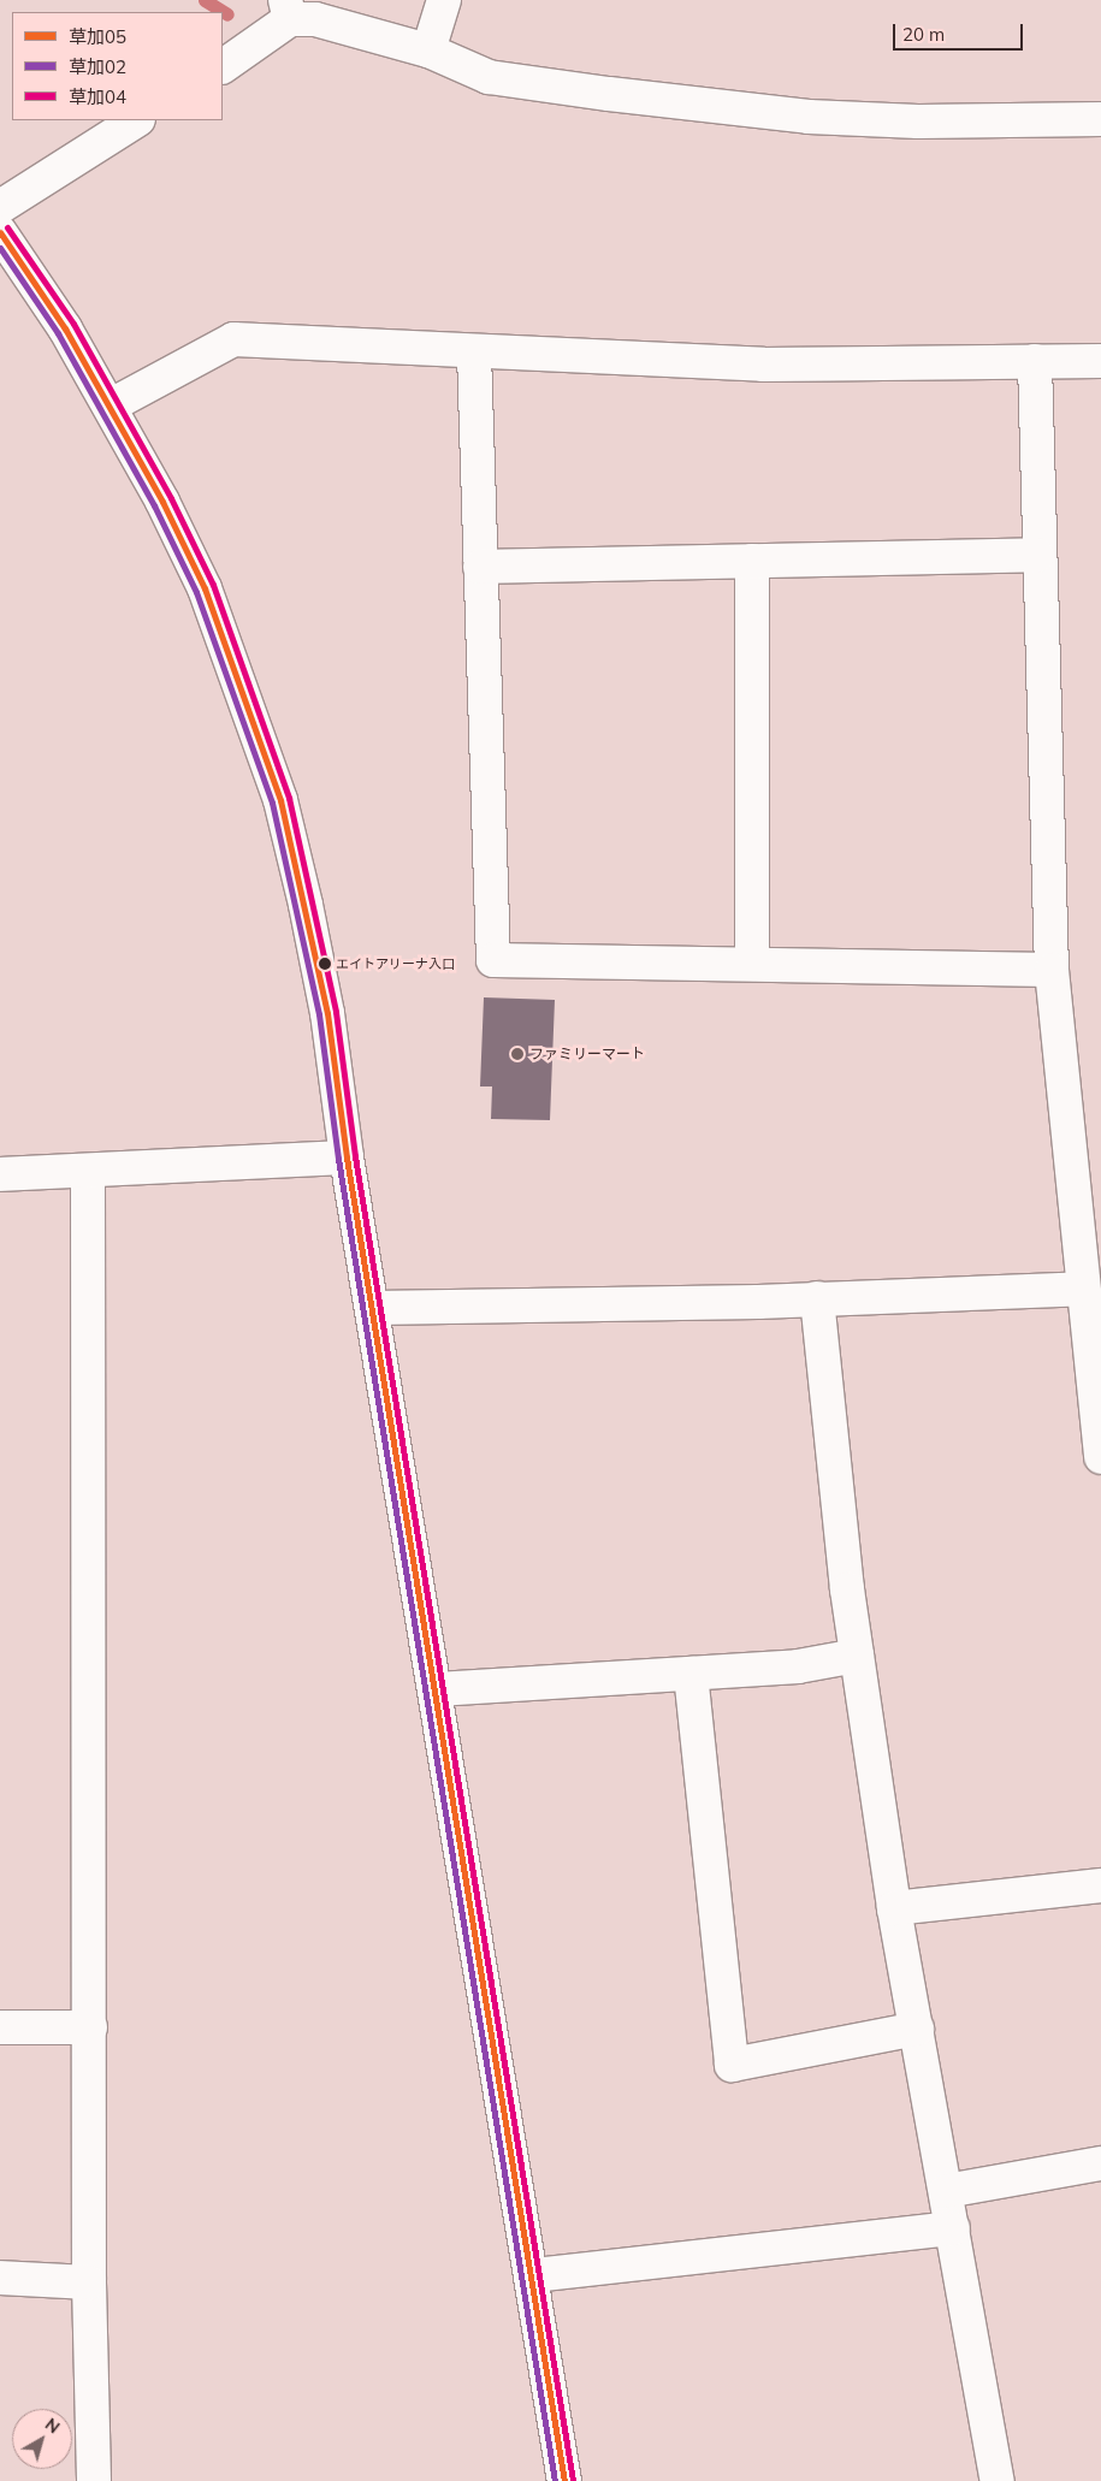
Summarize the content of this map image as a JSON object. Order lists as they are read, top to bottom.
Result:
{
  "places": ["エイトアリーナ入口", "ファミリーマート"],
  "lines": ["transit line 草加04", "transit line 草加05", "transit line 草加02"],
  "legend": ["草加05", "草加02", "草加04"],
  "scale_bar": "20 m",
  "north": "top right"
}
